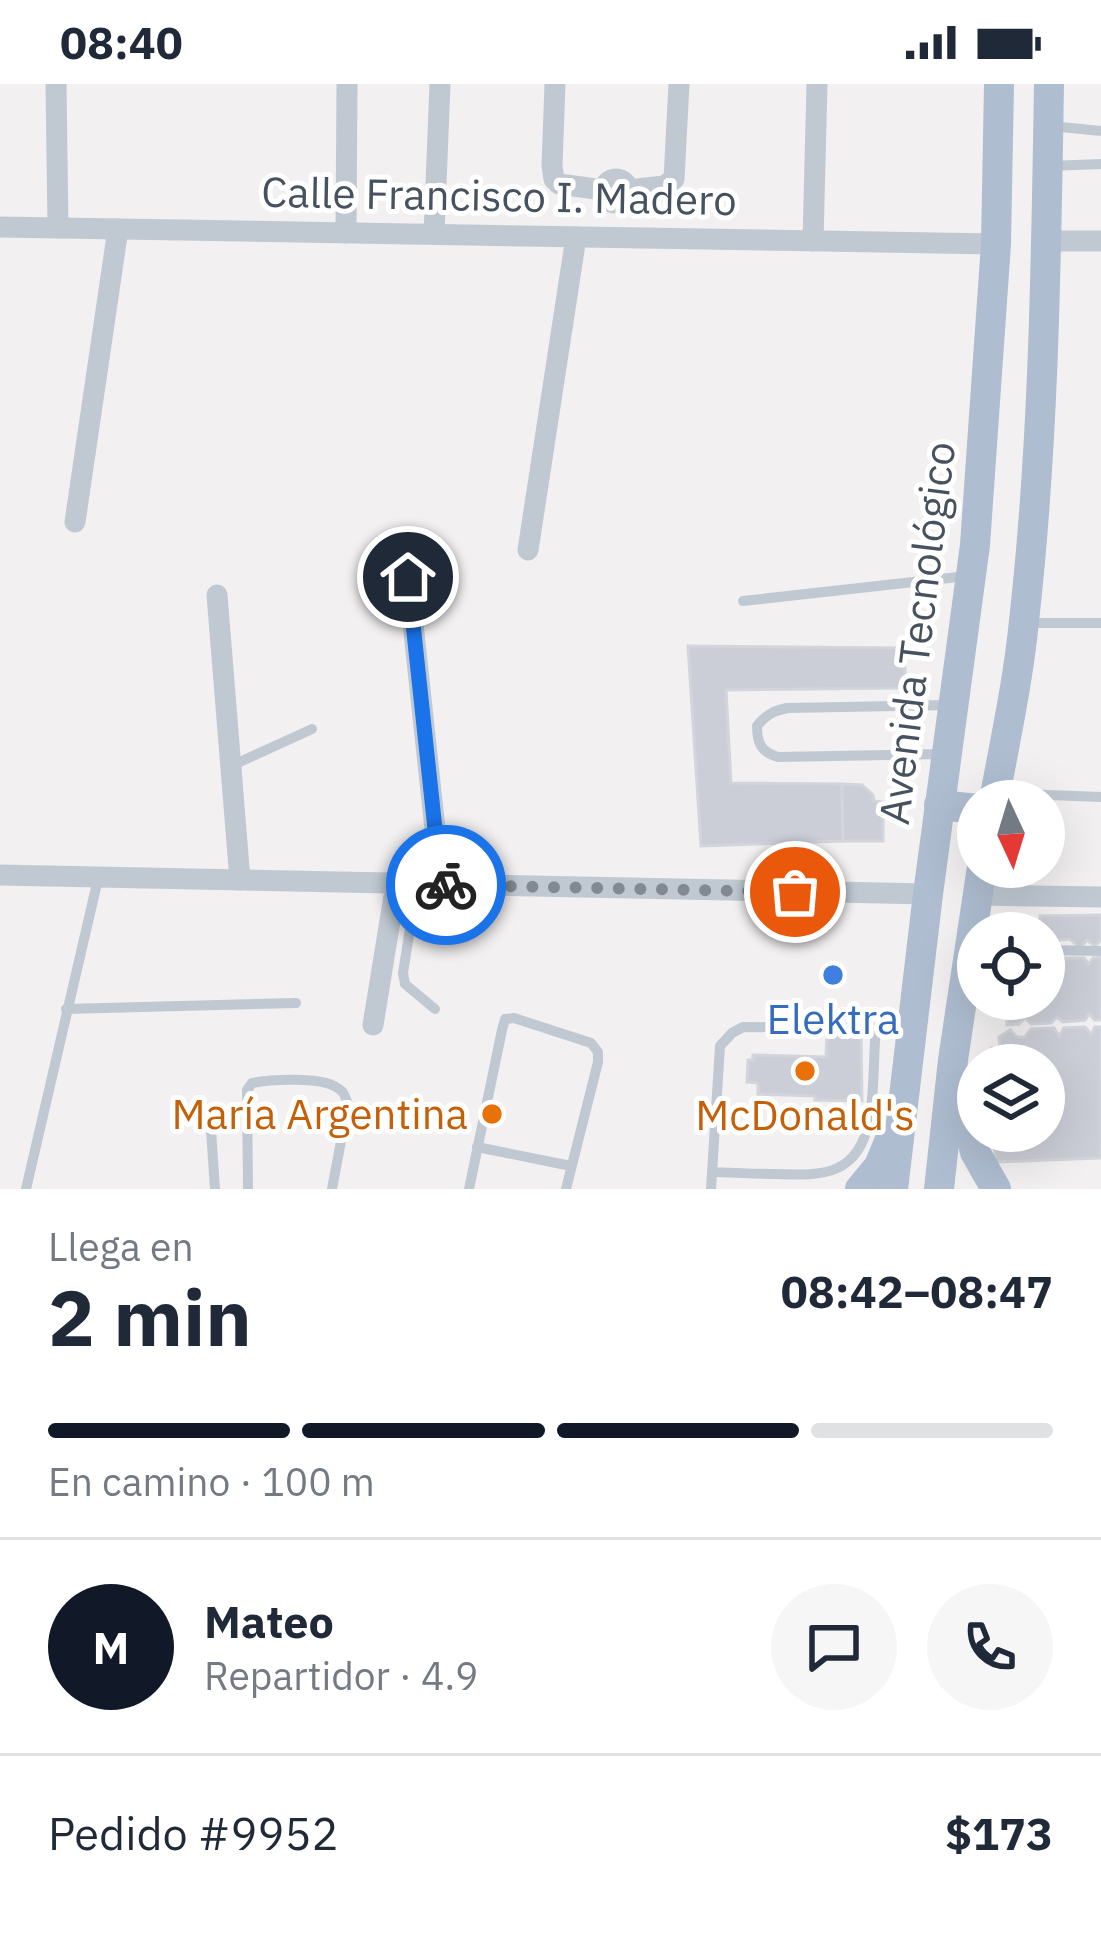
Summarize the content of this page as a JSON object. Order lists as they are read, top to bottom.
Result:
{
  "streets": {
    "main road": ["Avenida Tecnológico"],
    "street": ["Calle Francisco I. Madero"]
  },
  "crossings": [
    ["Calle Francisco I. Madero", "Avenida Tecnológico"]
  ],
  "places": ["Elektra", "McDonald's", "María Argentina"],
  "north": "bottom",
  "page": {
    "status": "08:40",
    "heading": ["2 min", "Llega en", "08:42–08:47"],
    "panel": [
      "Mateo",
      "Repartidor · 4.9",
      "Pedido #9952",
      "$173"
    ],
    "bar": "En camino · 100 m",
    "round": "M"
  }
}
